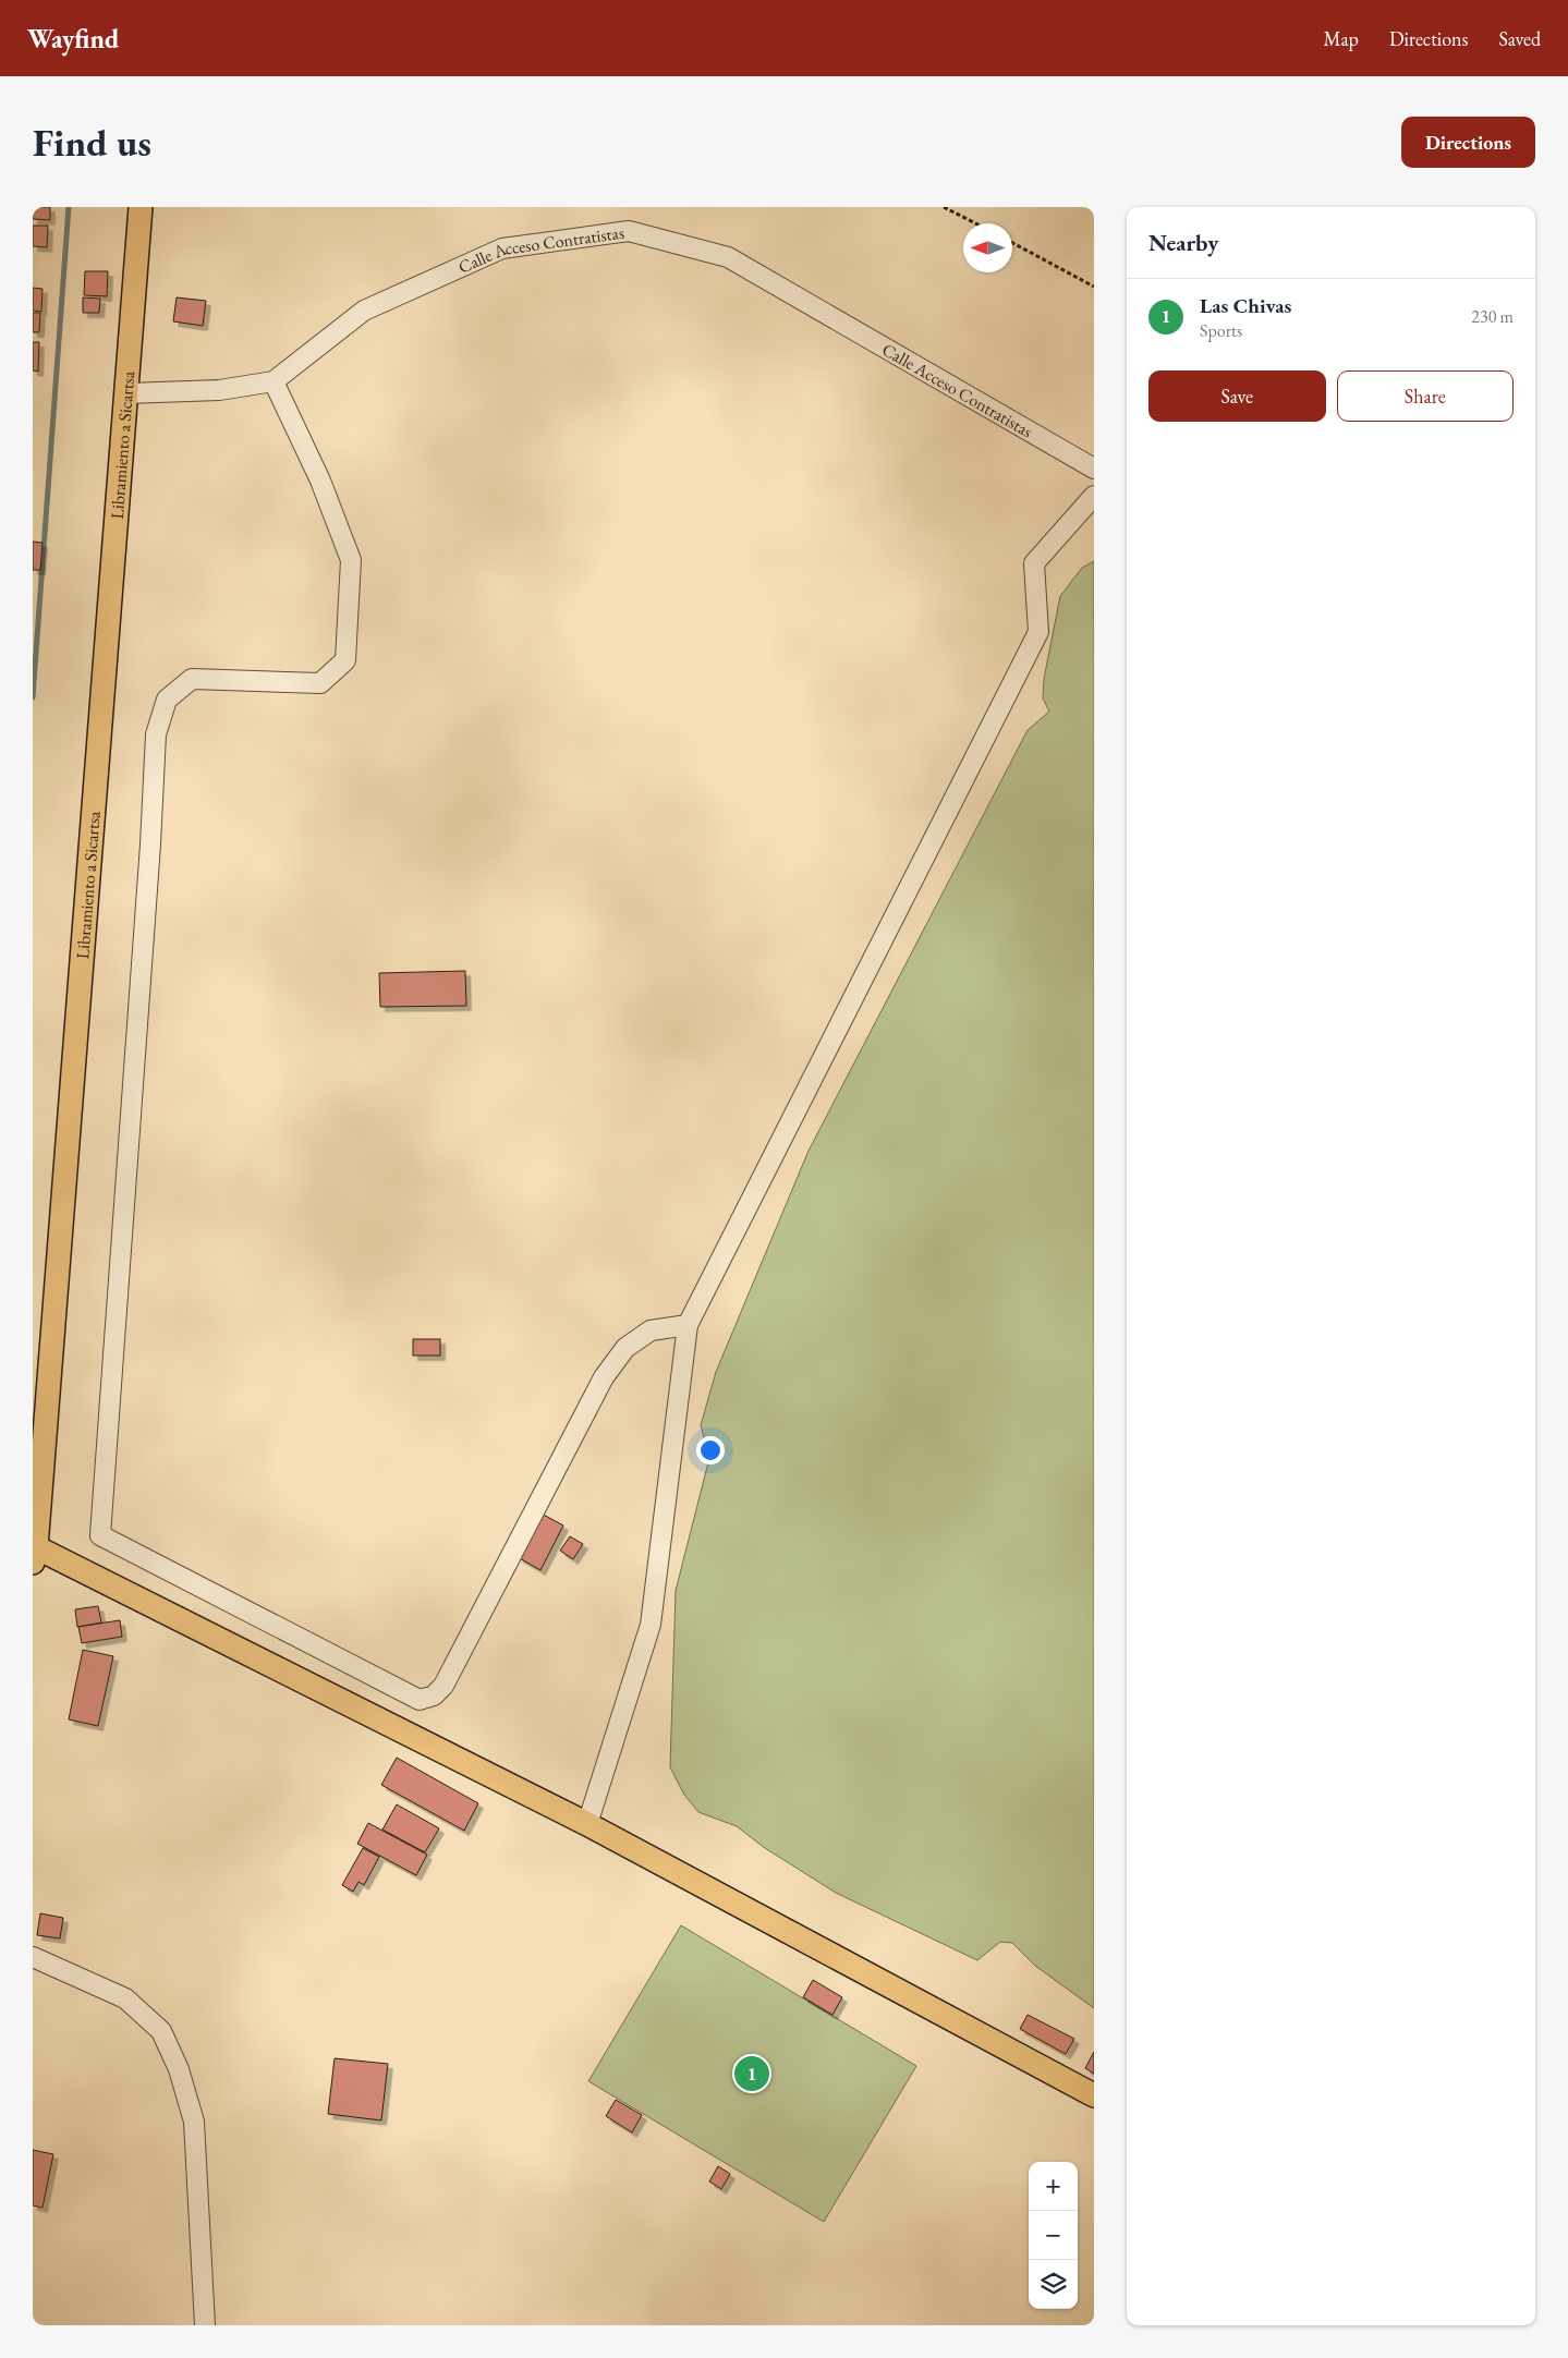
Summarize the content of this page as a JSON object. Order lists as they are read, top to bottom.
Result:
{
  "streets": {
    "main road": ["Libramiento a Sicartsa"],
    "street": ["Calle Acceso Contratistas"]
  },
  "crossings": [
    ["Calle Acceso Contratistas", "Libramiento a Sicartsa"]
  ],
  "north": "left",
  "page": {
    "header": "Wayfind",
    "nav": ["Map", "Directions", "Saved"],
    "buttons": [
      "Directions",
      ["Save", "Share"]
    ],
    "title": "Find us",
    "heading": "Nearby",
    "list": [
      {
        "mark": "1",
        "name": "Las Chivas",
        "note": "Sports",
        "value": "230 m"
      }
    ],
    "pins": "1",
    "map_buttons": ["+", "−"]
  }
}
